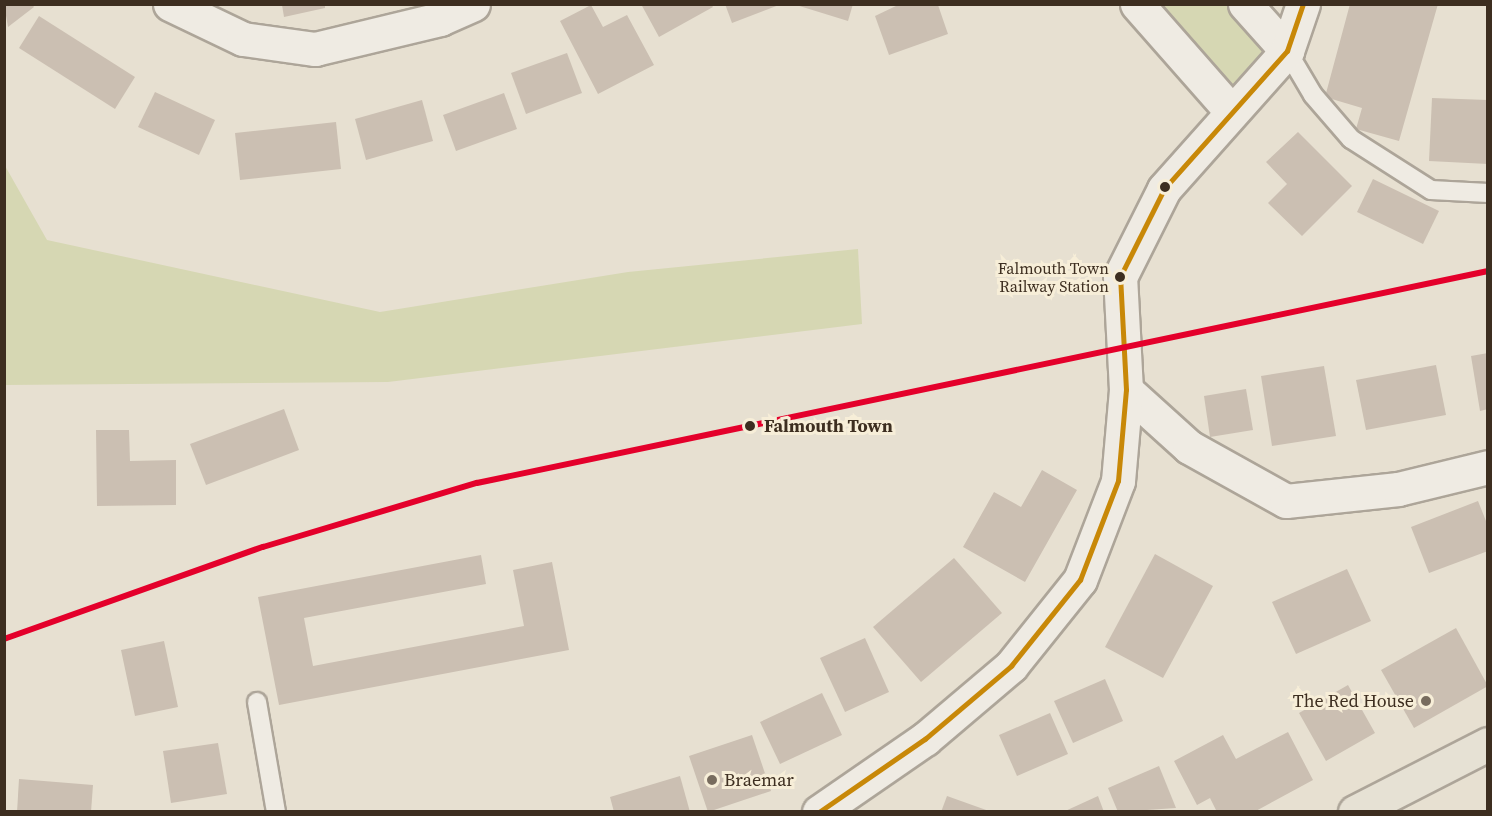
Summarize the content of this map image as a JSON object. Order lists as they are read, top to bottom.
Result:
{
  "places": [
    "Falmouth Town Railway Station",
    "Falmouth Town",
    "The Red House",
    "Braemar"
  ]
}
